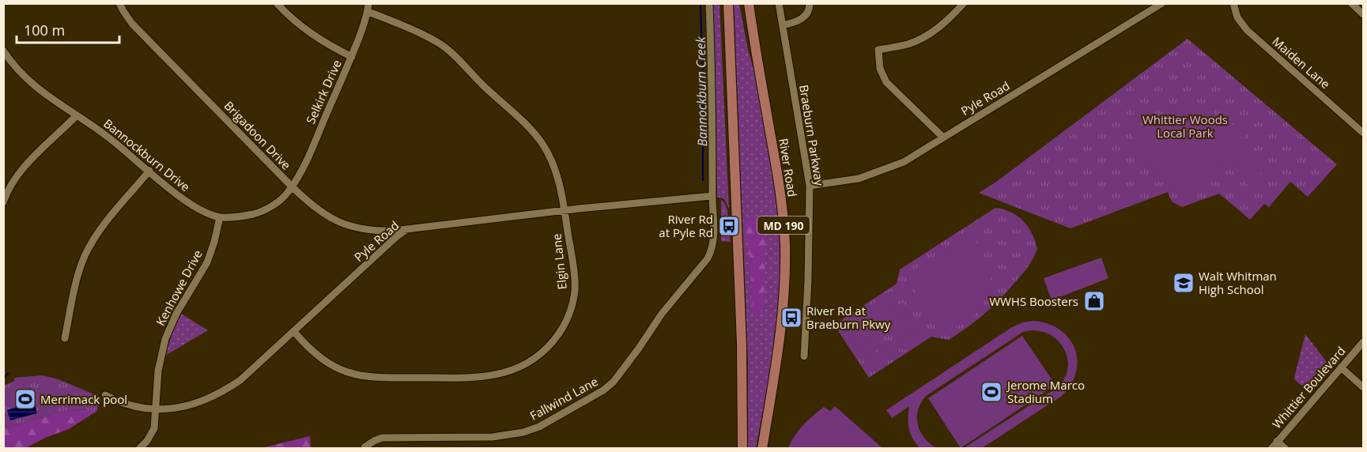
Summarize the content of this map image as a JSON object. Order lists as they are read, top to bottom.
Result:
{
  "streets": {
    "main road": ["River Road", "MD 190"],
    "street": [
      "Maiden Lane",
      "Selkirk Drive",
      "Pyle Road",
      "Brigadoon Drive",
      "Braeburn Parkway",
      "Bannockburn Drive",
      "Elgin Lane",
      "Kenhowe Drive",
      "Whittier Boulevard",
      "Fallwind Lane"
    ]
  },
  "crossings": [
    ["Selkirk Drive", "Brigadoon Drive"],
    ["Selkirk Drive", "Bannockburn Drive"],
    ["Selkirk Drive", "Elgin Lane"],
    ["Pyle Road", "Brigadoon Drive"],
    ["Pyle Road", "Braeburn Parkway"],
    ["Pyle Road", "Elgin Lane"],
    ["Pyle Road", "Kenhowe Drive"],
    ["Pyle Road", "Fallwind Lane"],
    ["Brigadoon Drive", "Bannockburn Drive"],
    ["Bannockburn Drive", "Kenhowe Drive"]
  ],
  "water": ["Bannockburn Creek"],
  "parks": ["Whittier Woods Local Park"],
  "places": {
    "bus stop": ["River Rd at Pyle Rd", "River Rd at Braeburn Pkwy"],
    "school or university": ["Walt Whitman High School"],
    "shop": ["WWHS Boosters"],
    "sports": ["Jerome Marco Stadium", "Merrimack pool"]
  },
  "scale_bar": "100 m"
}
